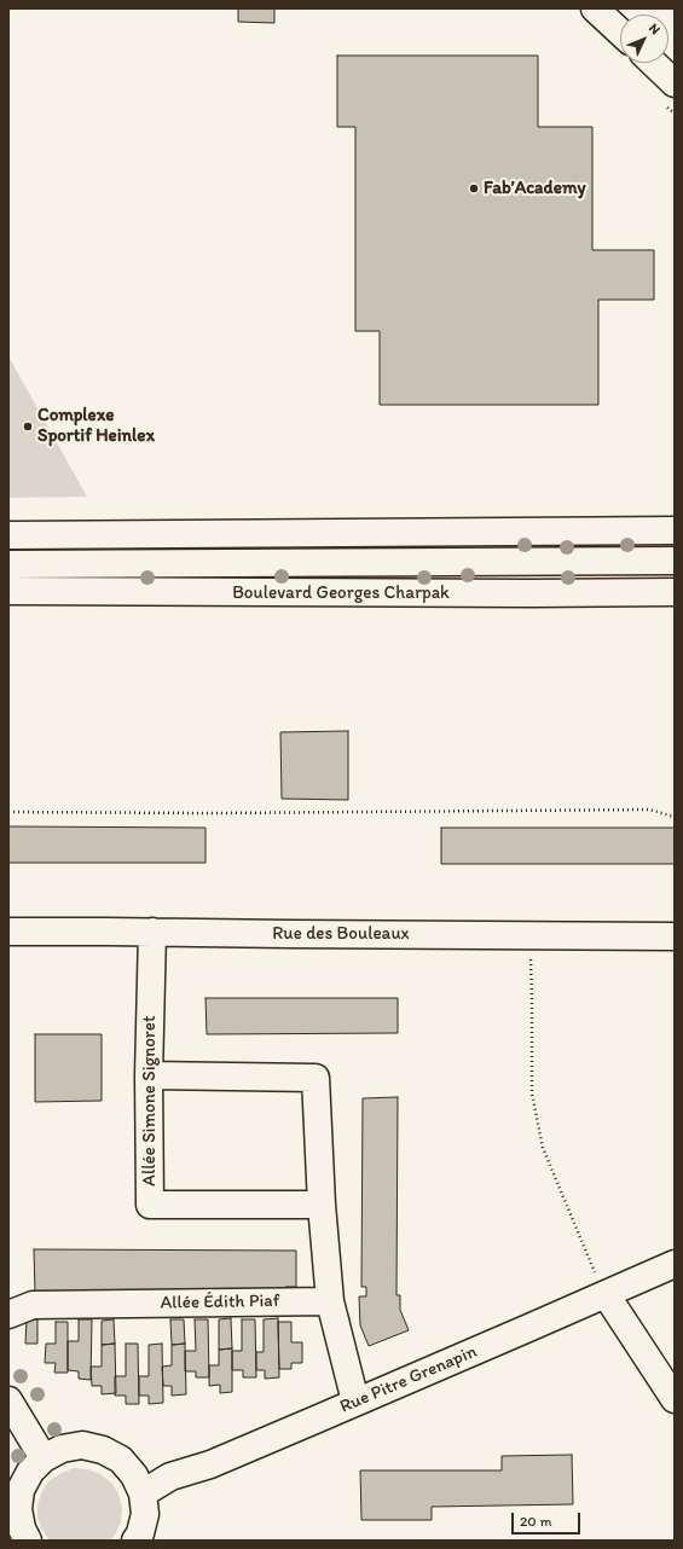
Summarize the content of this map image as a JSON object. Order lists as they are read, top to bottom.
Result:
{
  "streets": {
    "street": [
      "Boulevard Georges Charpak",
      "Rue des Bouleaux",
      "Allée Simone Signoret",
      "Allée Édith Piaf",
      "Rue Pitre Grenapin"
    ]
  },
  "crossings": [
    ["Rue des Bouleaux", "Allée Simone Signoret"]
  ],
  "places": ["Fab’Academy", "Complexe Sportif Heinlex"],
  "scale_bar": "20 m",
  "north": "top right"
}
